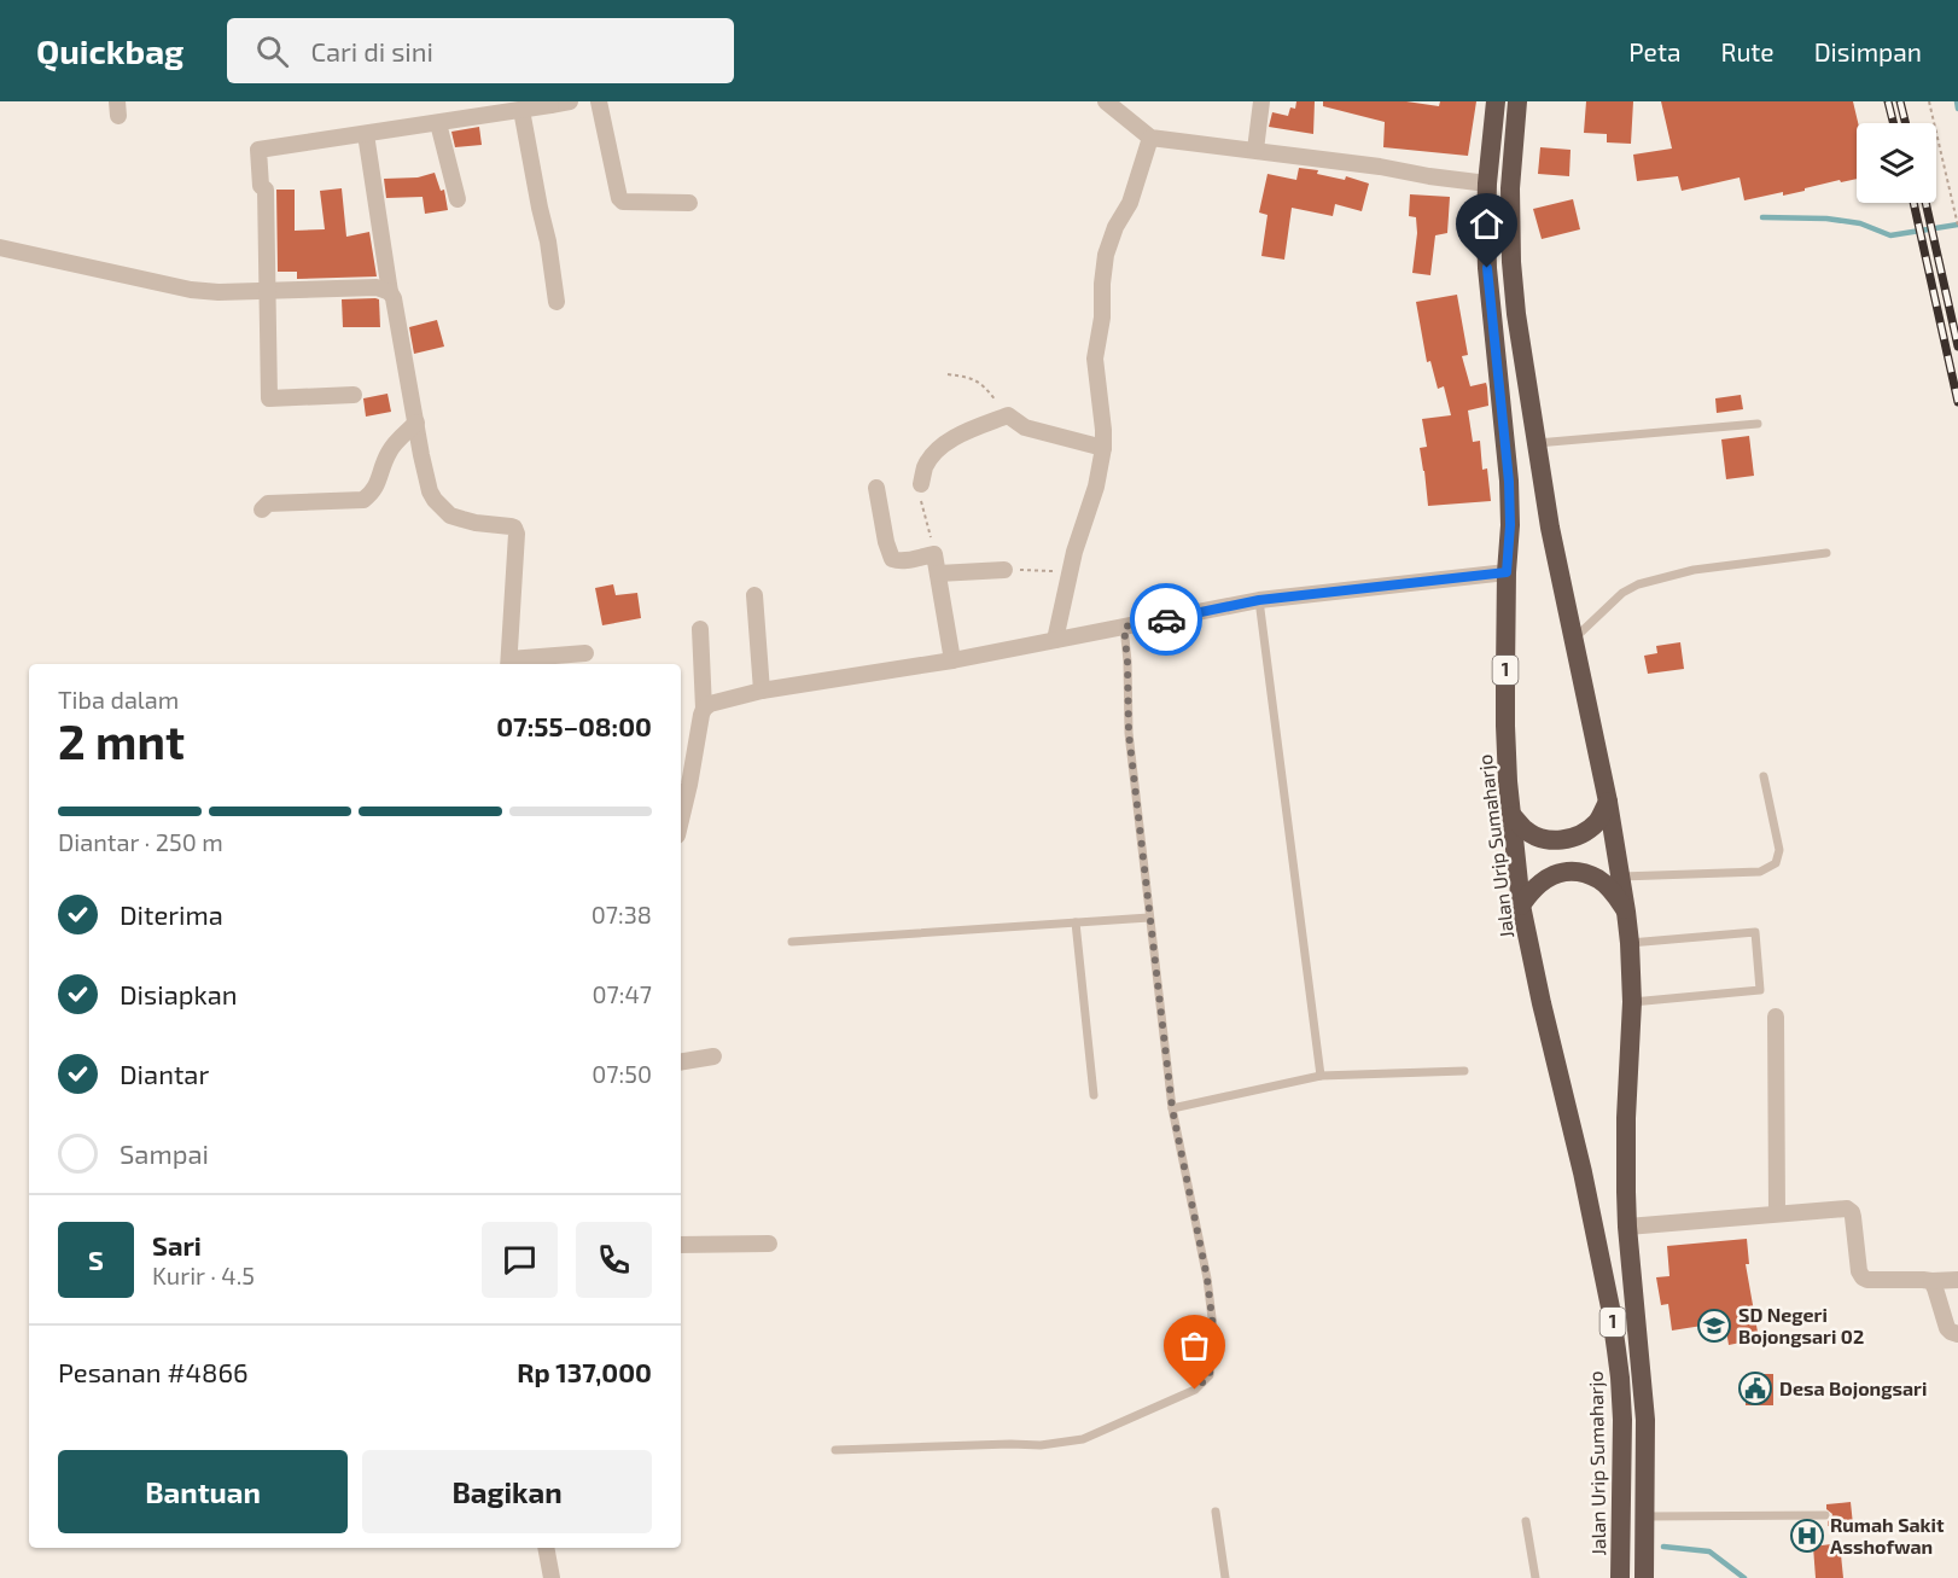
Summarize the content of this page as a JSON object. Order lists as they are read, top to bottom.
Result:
{
  "streets": {
    "highway": ["1", "Jalan Urip Sumaharjo"]
  },
  "places": {
    "school or university": ["SD Negeri Bojongsari 02"],
    "public building": ["Desa Bojongsari"],
    "hospital": ["Rumah Sakit Asshofwan"]
  },
  "page": {
    "header": "Quickbag",
    "search": "Cari di sini",
    "nav": ["Peta", "Rute", "Disimpan"],
    "heading": ["2 mnt", "Tiba dalam", "07:55–08:00"],
    "panel": [
      "Sari",
      "Kurir · 4.5",
      "Pesanan #4866",
      "Rp 137,000"
    ],
    "bar": "Diantar · 250 m",
    "list": [
      ["Diterima", "07:38"],
      ["Disiapkan", "07:47"],
      ["Diantar", "07:50"],
      "Sampai"
    ],
    "round": "S",
    "buttons": ["Bantuan", "Bagikan"]
  }
}
